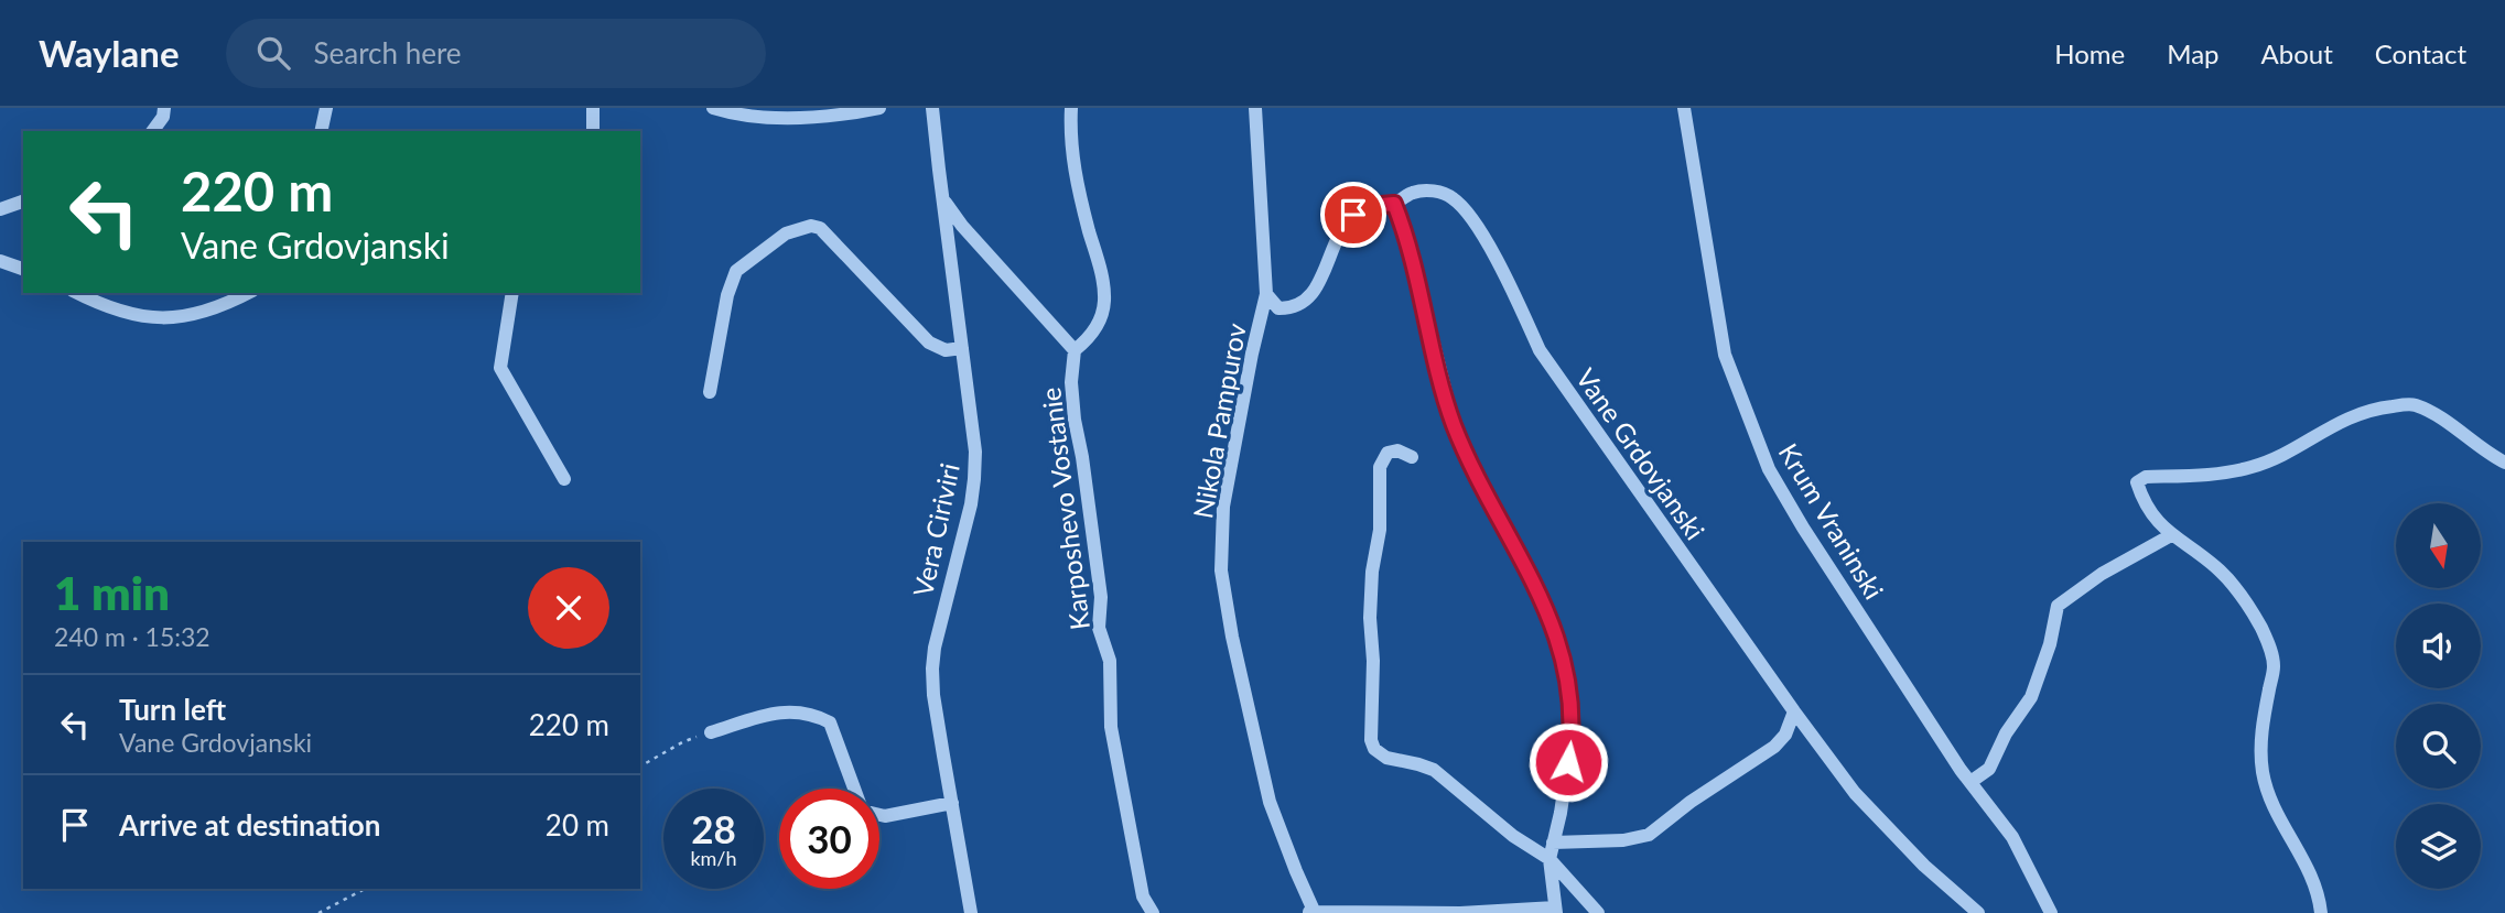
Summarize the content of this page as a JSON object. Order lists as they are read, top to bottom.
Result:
{
  "streets": {
    "street": [
      "Nikola Pampurov",
      "Vane Grdovjanski",
      "Karposhevo Vostanie",
      "Krum Vraninski",
      "Vera Ciriviri"
    ]
  },
  "crossings": [
    ["Nikola Pampurov", "Vane Grdovjanski"]
  ],
  "north": "bottom",
  "page": {
    "header": "Waylane",
    "search": "Search here",
    "nav": [
      "Home",
      "Map",
      "About",
      "Contact"
    ],
    "turn": ["220 m", "Vane Grdovjanski"],
    "heading": ["1 min", "240 m · 15:32"],
    "list": [
      {
        "name": "Turn left",
        "note": "Vane Grdovjanski",
        "value": "220 m"
      },
      {
        "name": "Arrive at destination",
        "value": "20 m"
      }
    ],
    "speed": "28 km/h",
    "limit": "30"
  }
}
